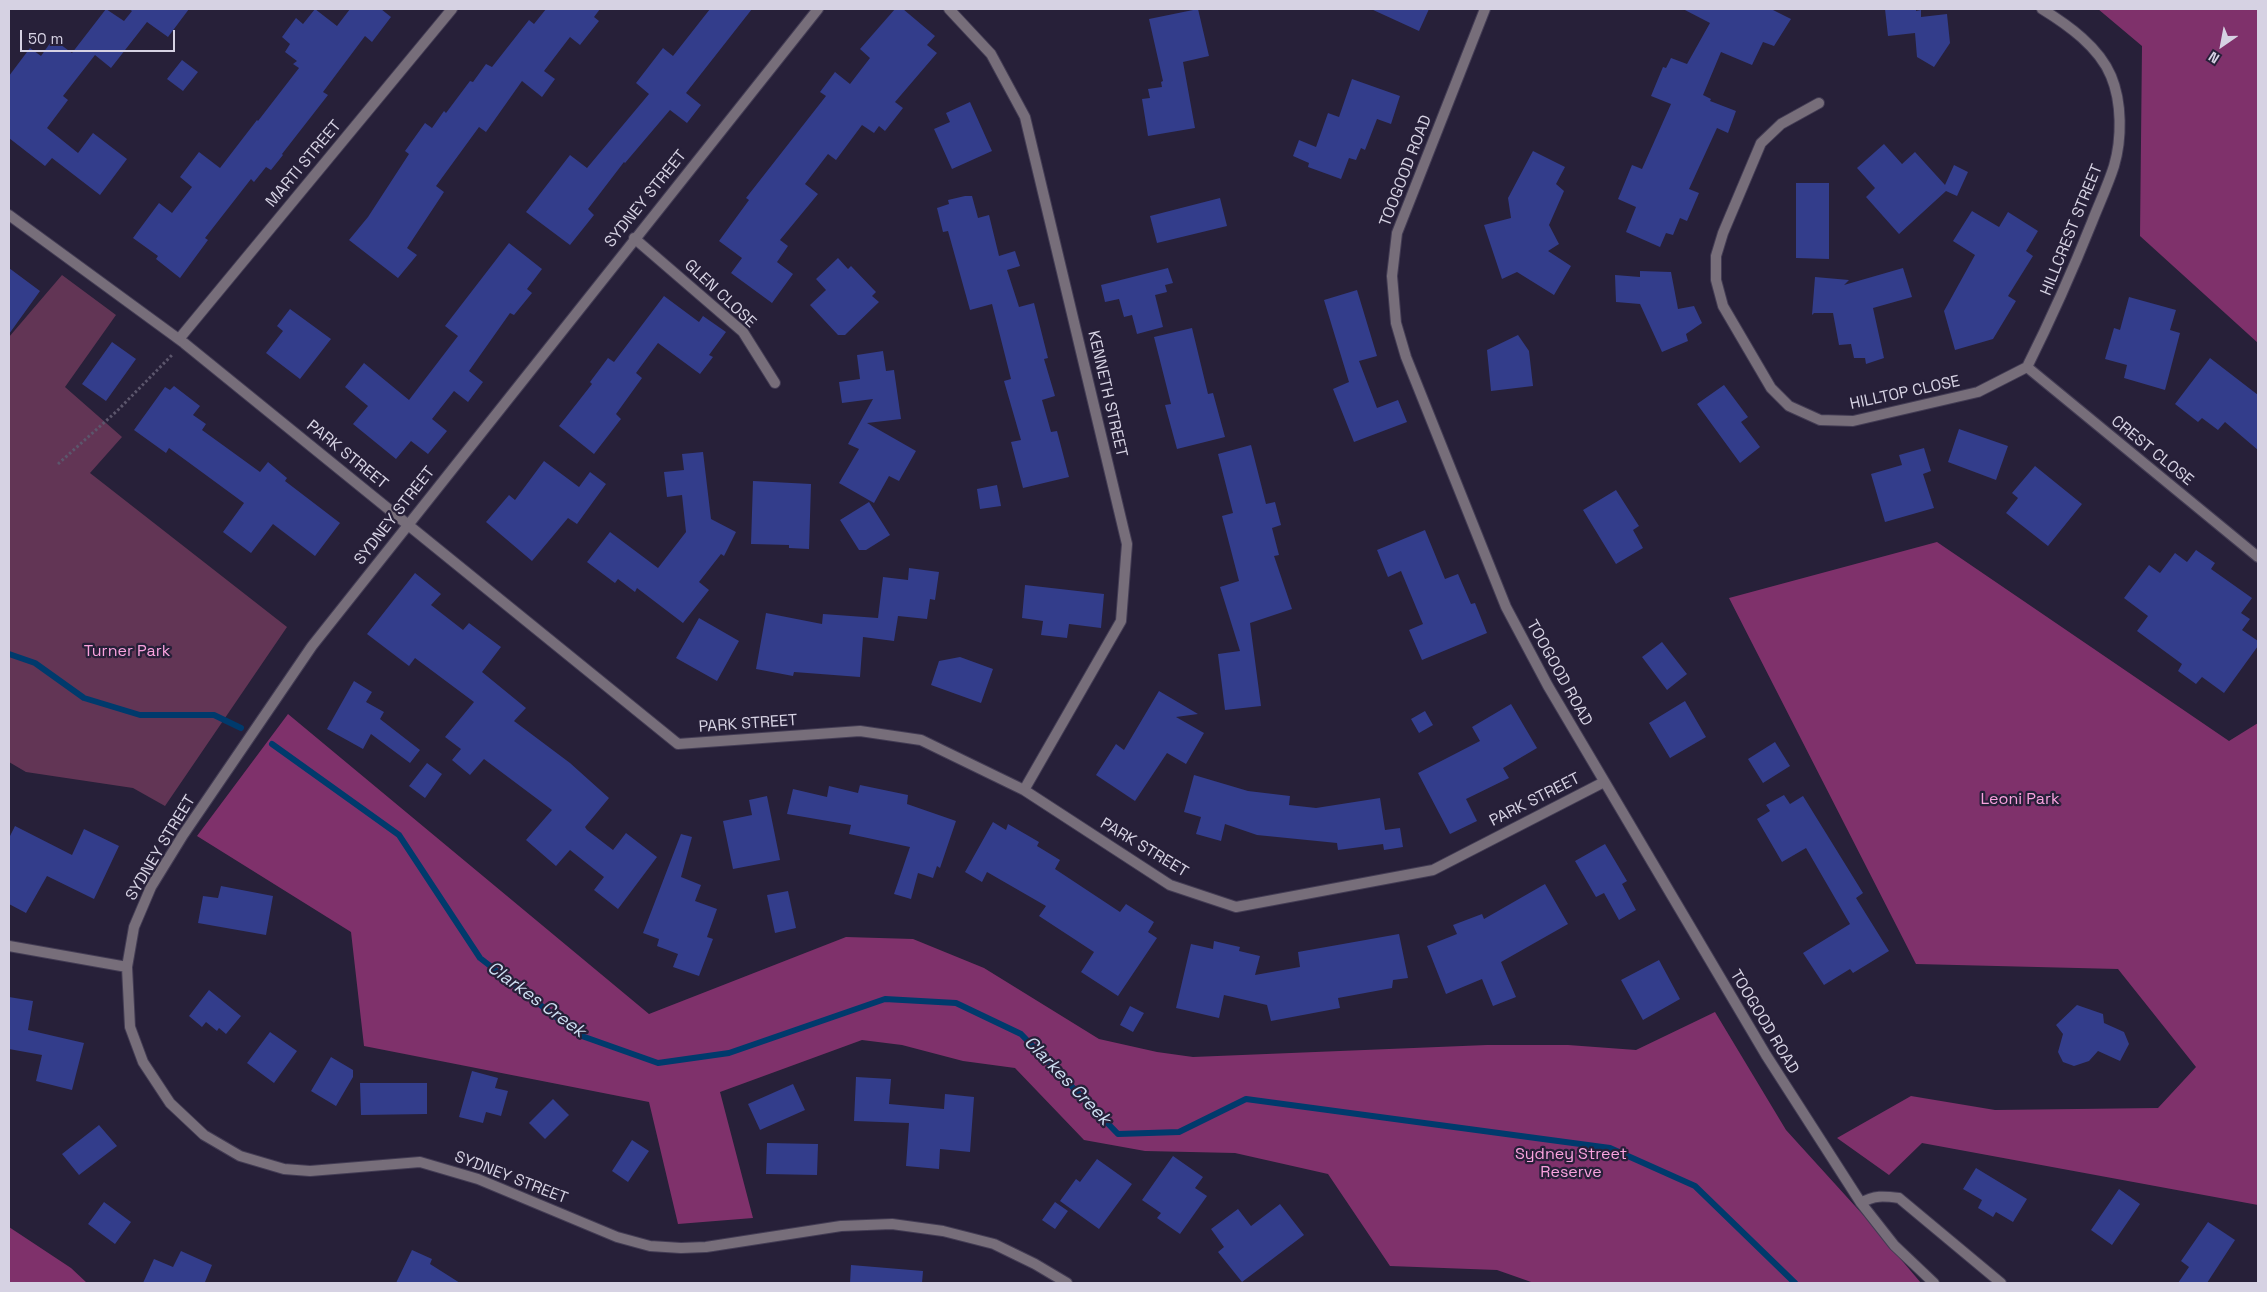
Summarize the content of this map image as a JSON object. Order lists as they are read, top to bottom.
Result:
{
  "streets": {
    "street": [
      "MARTI STREET",
      "TOOGOOD ROAD",
      "SYDNEY STREET",
      "HILLCREST STREET",
      "GLEN CLOSE",
      "HILLTOP CLOSE",
      "KENNETH STREET",
      "CREST CLOSE",
      "PARK STREET"
    ]
  },
  "crossings": [
    ["MARTI STREET", "PARK STREET"],
    ["TOOGOOD ROAD", "PARK STREET"],
    ["SYDNEY STREET", "GLEN CLOSE"],
    ["SYDNEY STREET", "PARK STREET"],
    ["HILLCREST STREET", "HILLTOP CLOSE"],
    ["HILLCREST STREET", "CREST CLOSE"],
    ["HILLTOP CLOSE", "CREST CLOSE"],
    ["KENNETH STREET", "PARK STREET"]
  ],
  "water": ["Clarkes Creek"],
  "parks": ["Turner Park", "Leoni Park", "Sydney Street Reserve"],
  "scale_bar": "50 m",
  "north": "bottom left"
}
